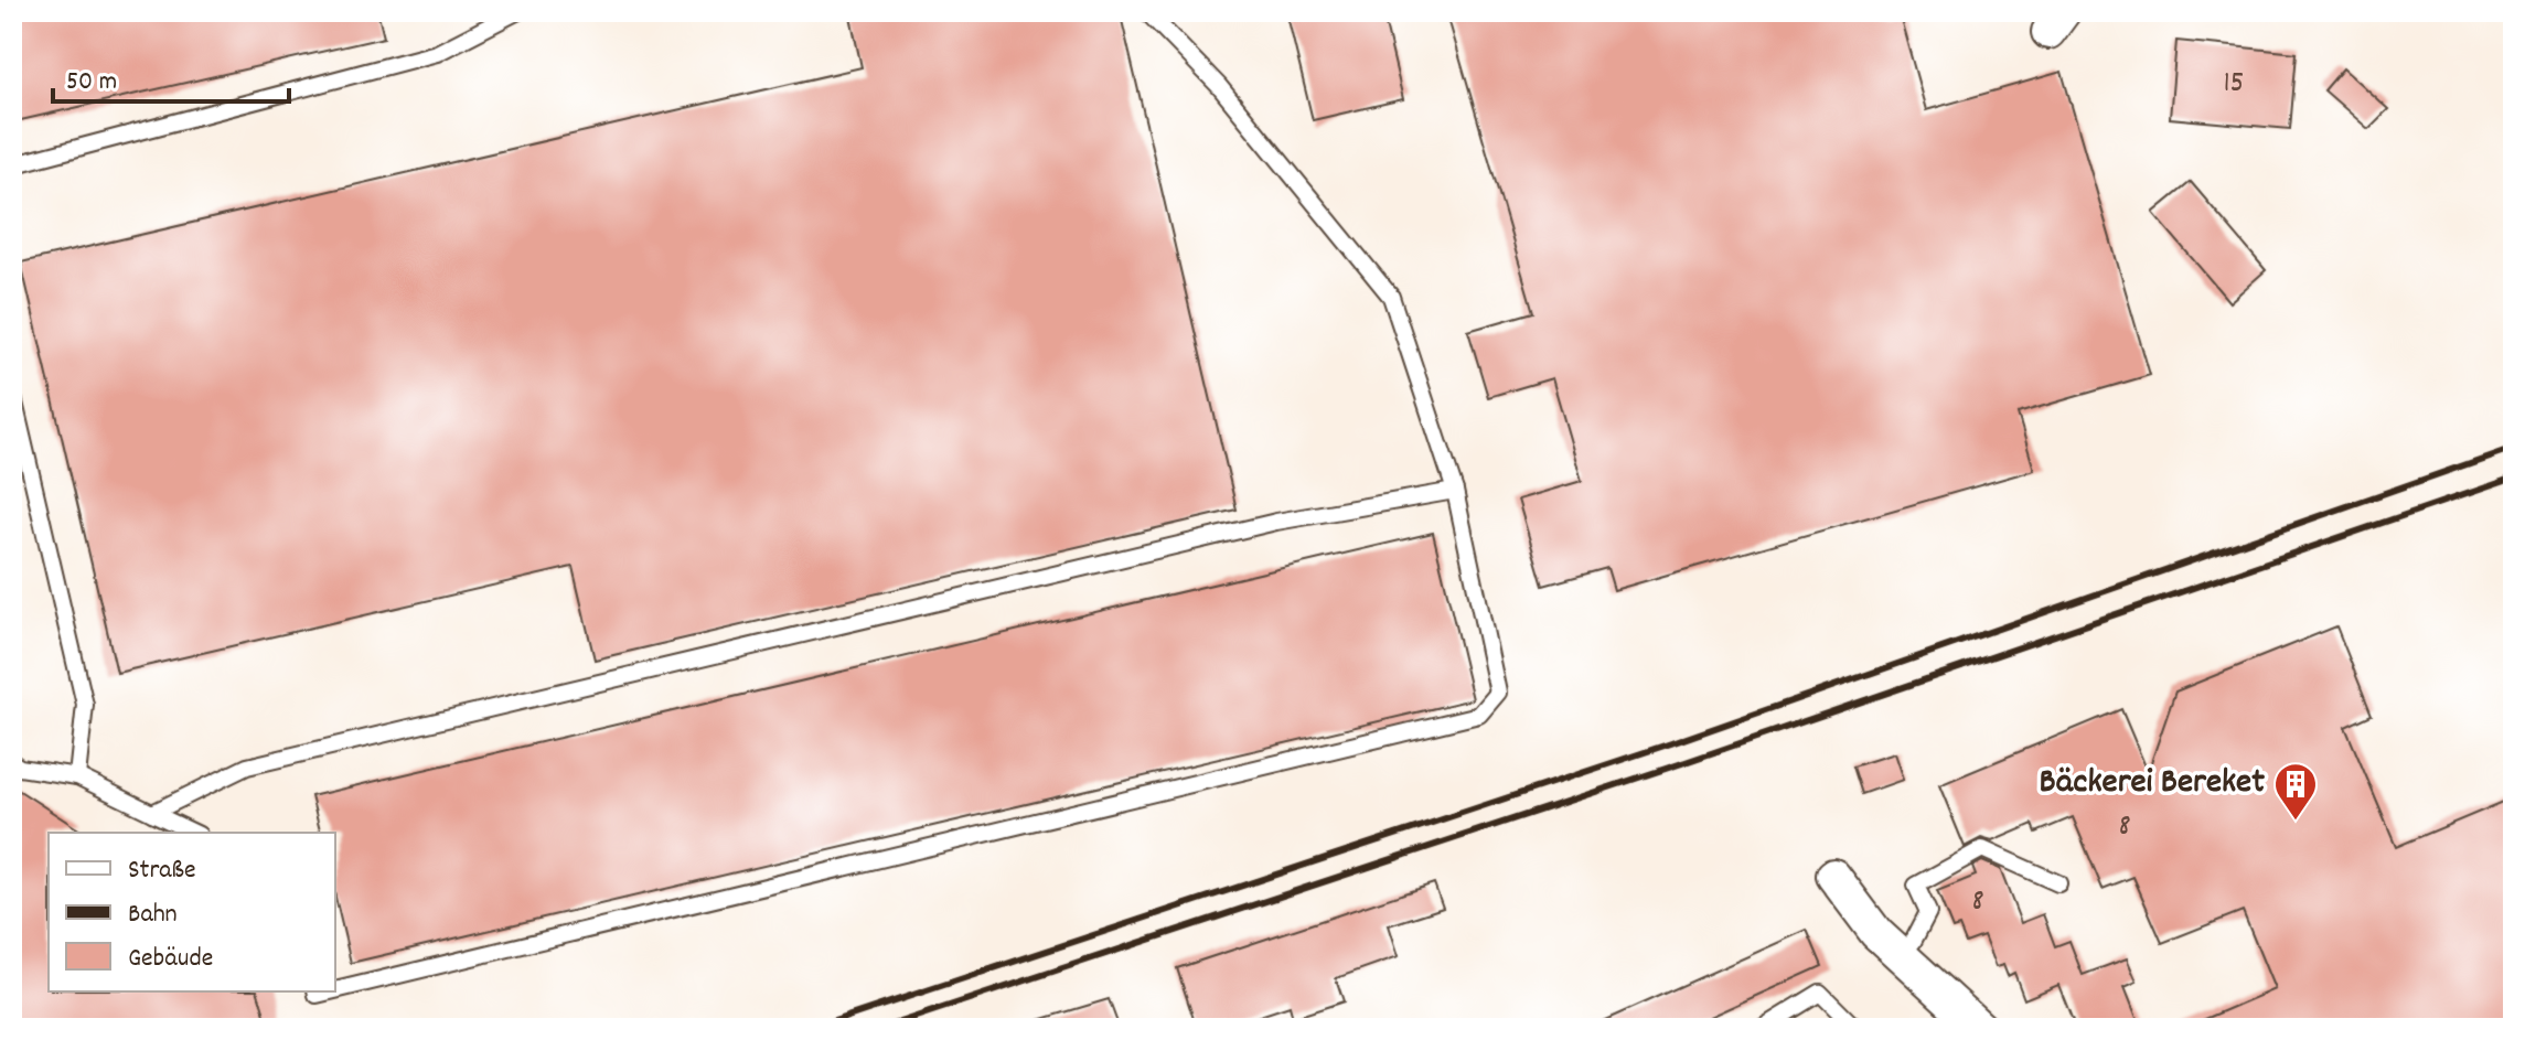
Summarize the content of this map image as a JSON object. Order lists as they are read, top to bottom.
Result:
{
  "places": {
    "building": ["Bäckerei Bereket"]
  },
  "house_numbers": ["15", "8", "8"],
  "legend": ["Straße", "Bahn", "Gebäude"],
  "scale_bar": "50 m"
}
